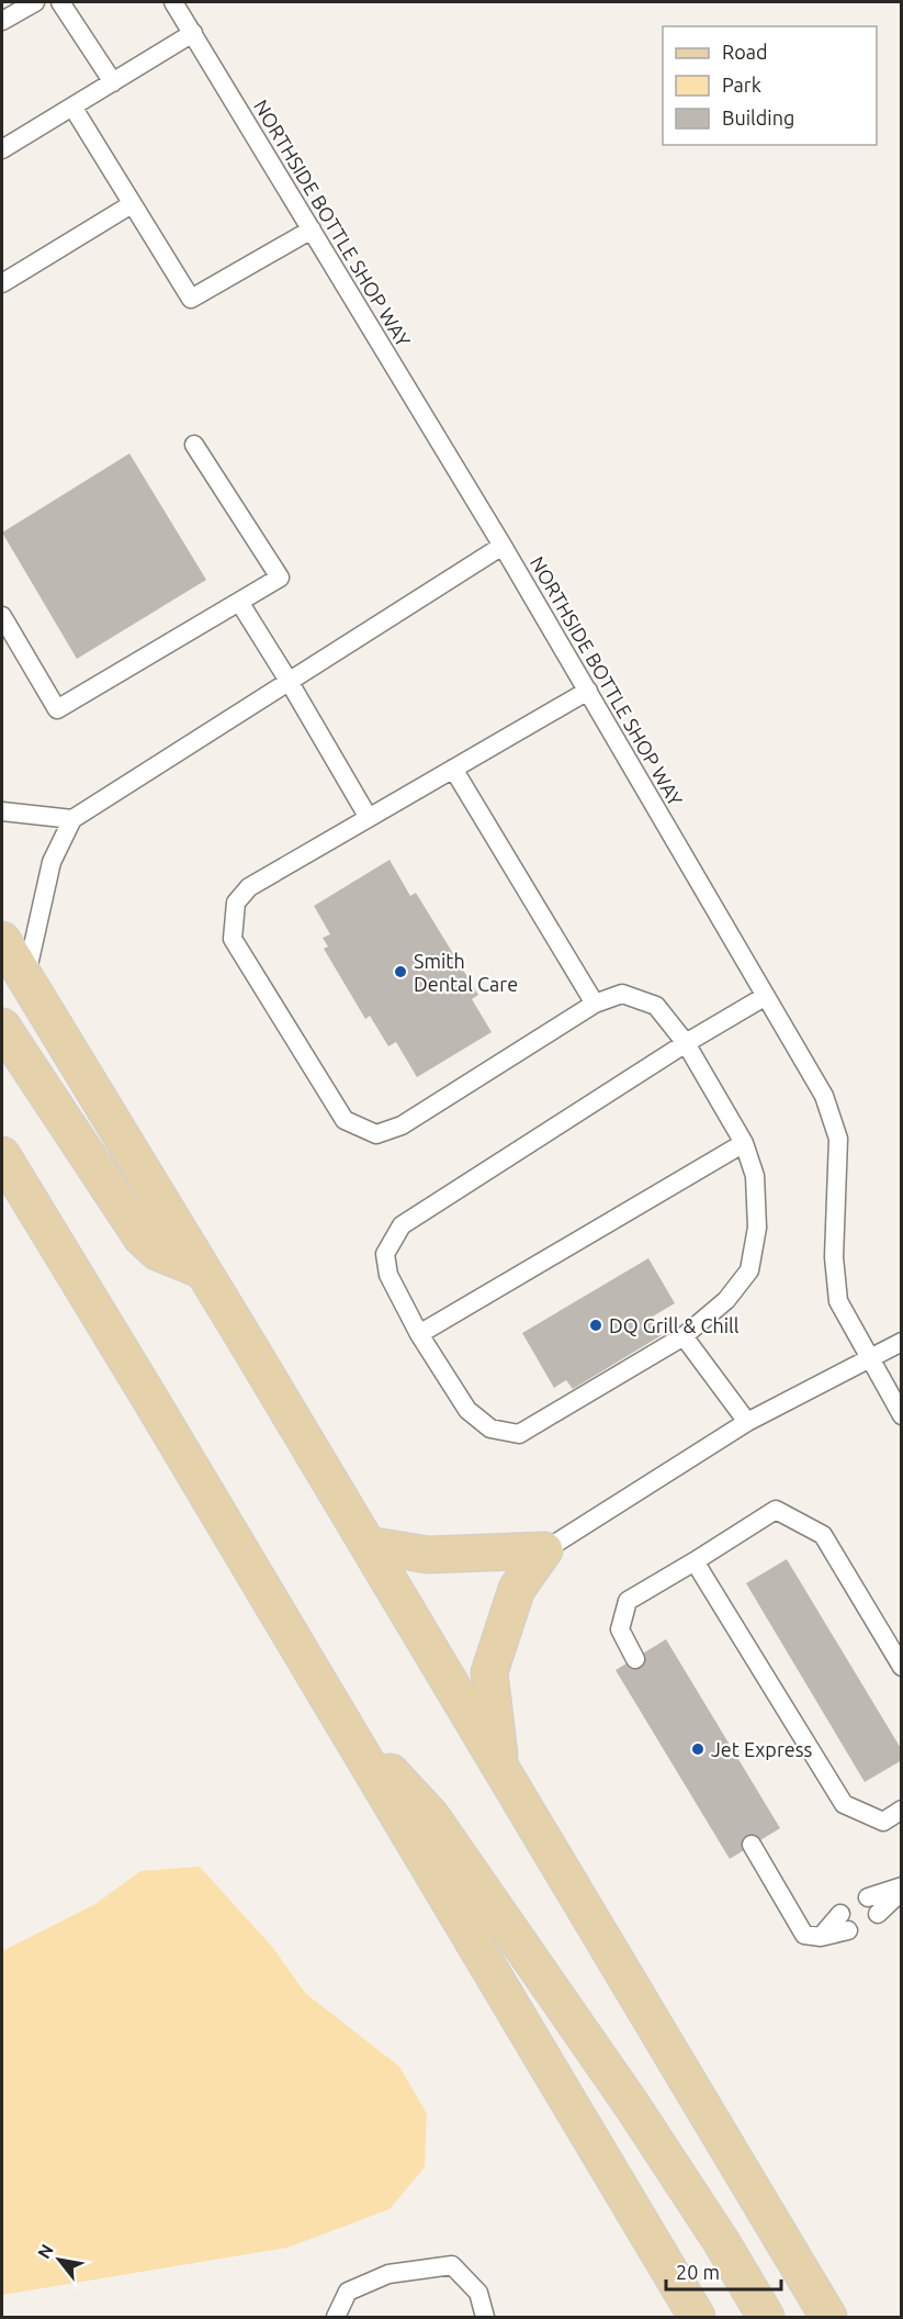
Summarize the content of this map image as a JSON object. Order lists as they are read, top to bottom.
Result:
{
  "streets": {
    "lane": ["NORTHSIDE BOTTLE SHOP WAY"]
  },
  "places": ["Smith Dental Care", "DQ Grill & Chill", "Jet Express"],
  "legend": ["Road", "Park", "Building"],
  "scale_bar": "20 m",
  "north": "top left"
}
